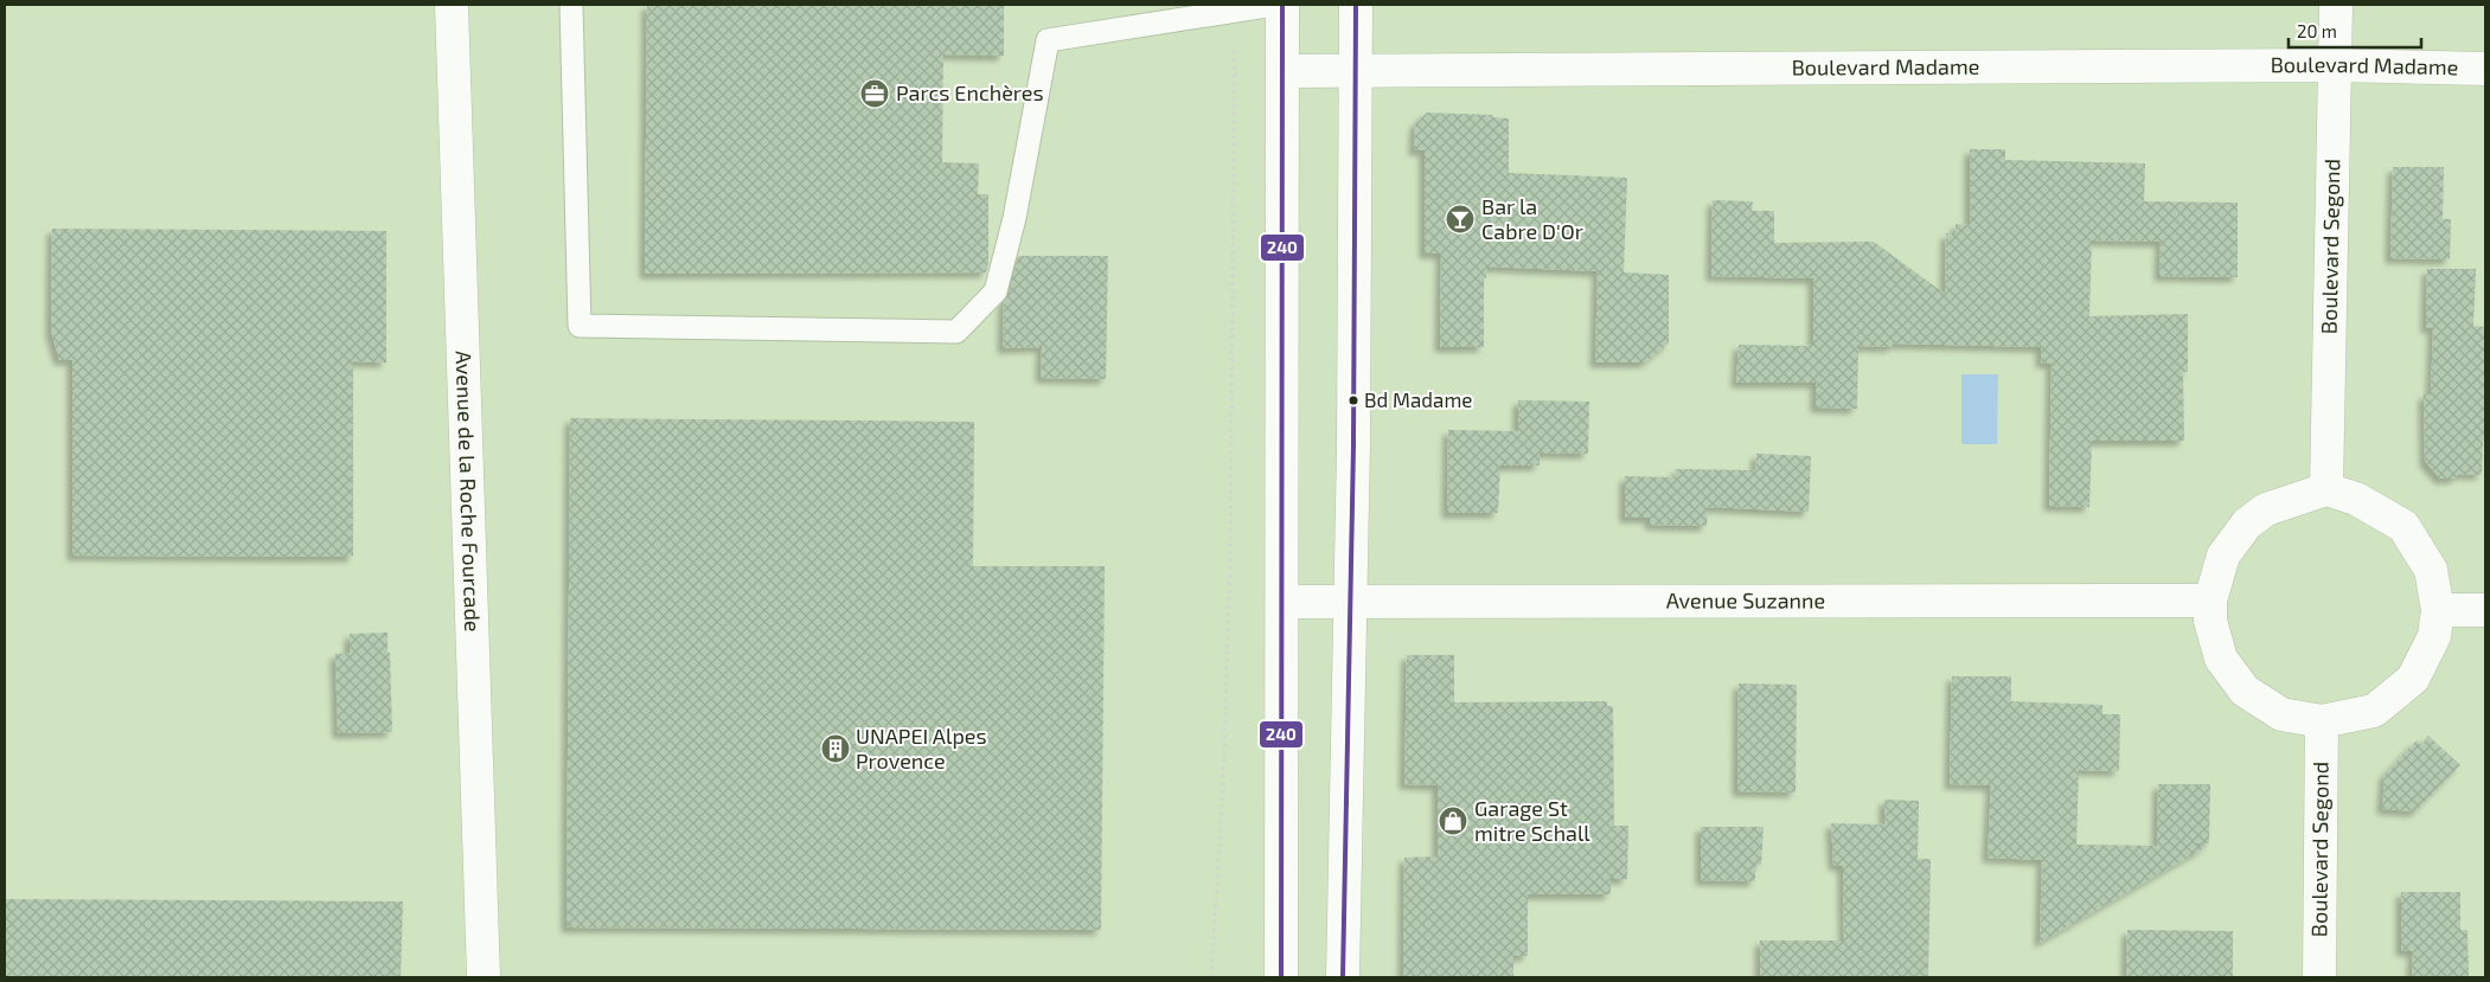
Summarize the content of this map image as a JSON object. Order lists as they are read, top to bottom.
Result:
{
  "streets": {
    "street": [
      "Boulevard Madame",
      "Boulevard Segond",
      "Avenue de la Roche Fourcade",
      "Avenue Suzanne"
    ]
  },
  "crossings": [
    ["Boulevard Madame", "Boulevard Segond"]
  ],
  "places": {
    "office": ["Parcs Enchères"],
    "bar": ["Bar la Cabre D'Or"],
    "other": ["Bd Madame"],
    "building": ["UNAPEI Alpes Provence"],
    "shop": ["Garage St mitre Schall"]
  },
  "lines": ["transit line 240"],
  "scale_bar": "20 m"
}
